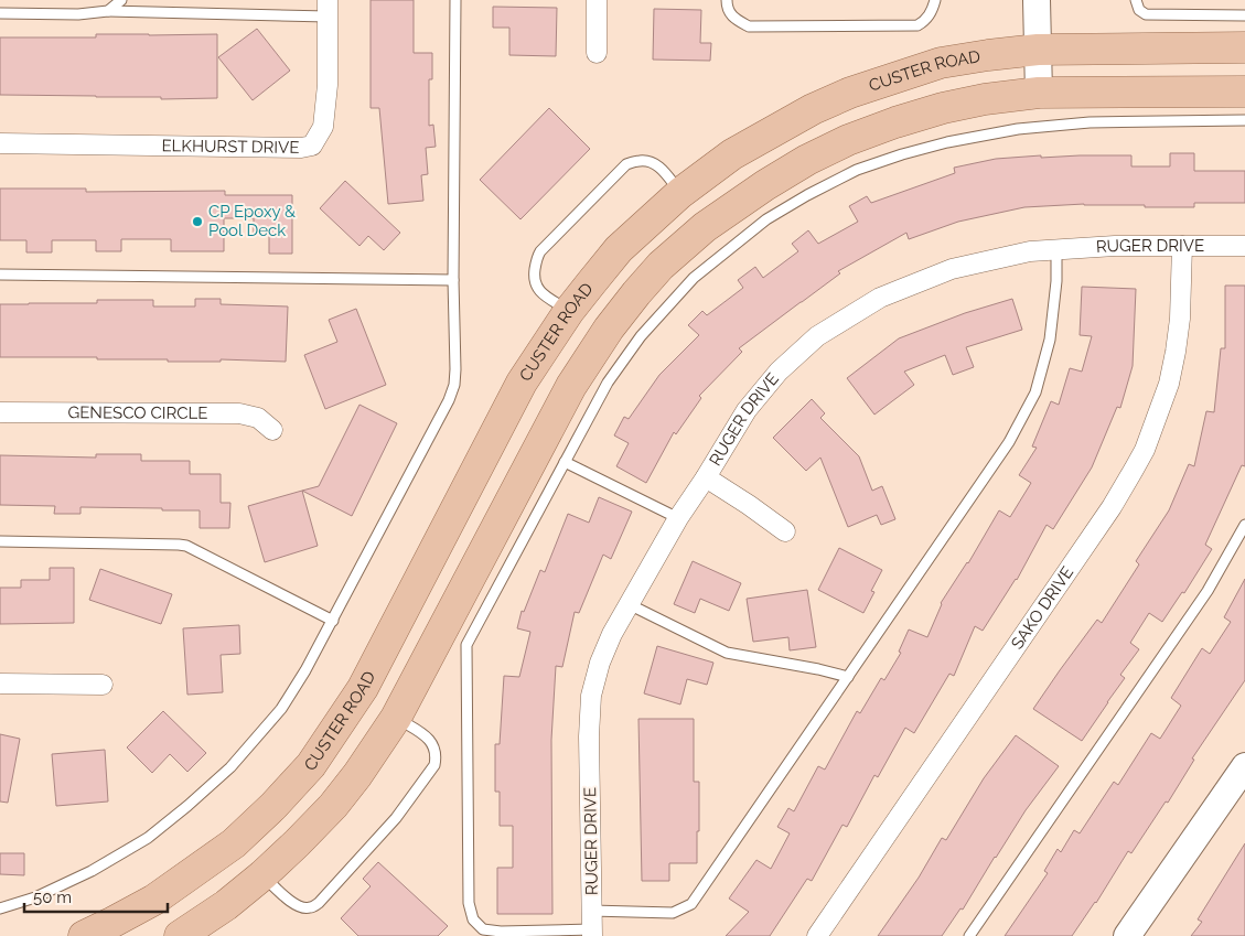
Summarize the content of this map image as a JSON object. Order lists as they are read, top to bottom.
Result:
{
  "streets": {
    "main road": ["CUSTER ROAD"],
    "street": [
      "ELKHURST DRIVE",
      "RUGER DRIVE",
      "GENESCO CIRCLE",
      "SAKO DRIVE"
    ]
  },
  "crossings": [
    ["RUGER DRIVE", "SAKO DRIVE"]
  ],
  "places": ["CP Epoxy & Pool Deck"],
  "scale_bar": "50 m"
}
